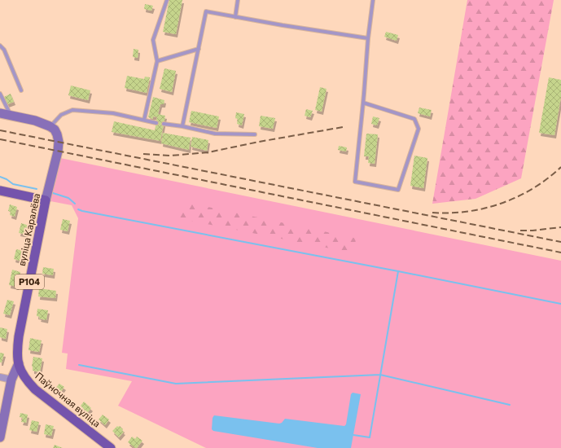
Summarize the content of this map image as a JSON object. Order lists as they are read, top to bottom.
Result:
{
  "streets": {
    "main road": ["вуліца Каралёва", "Р104", "Паўночная вуліца"]
  },
  "crossings": [
    ["вуліца Каралёва", "Паўночная вуліца"]
  ]
}
